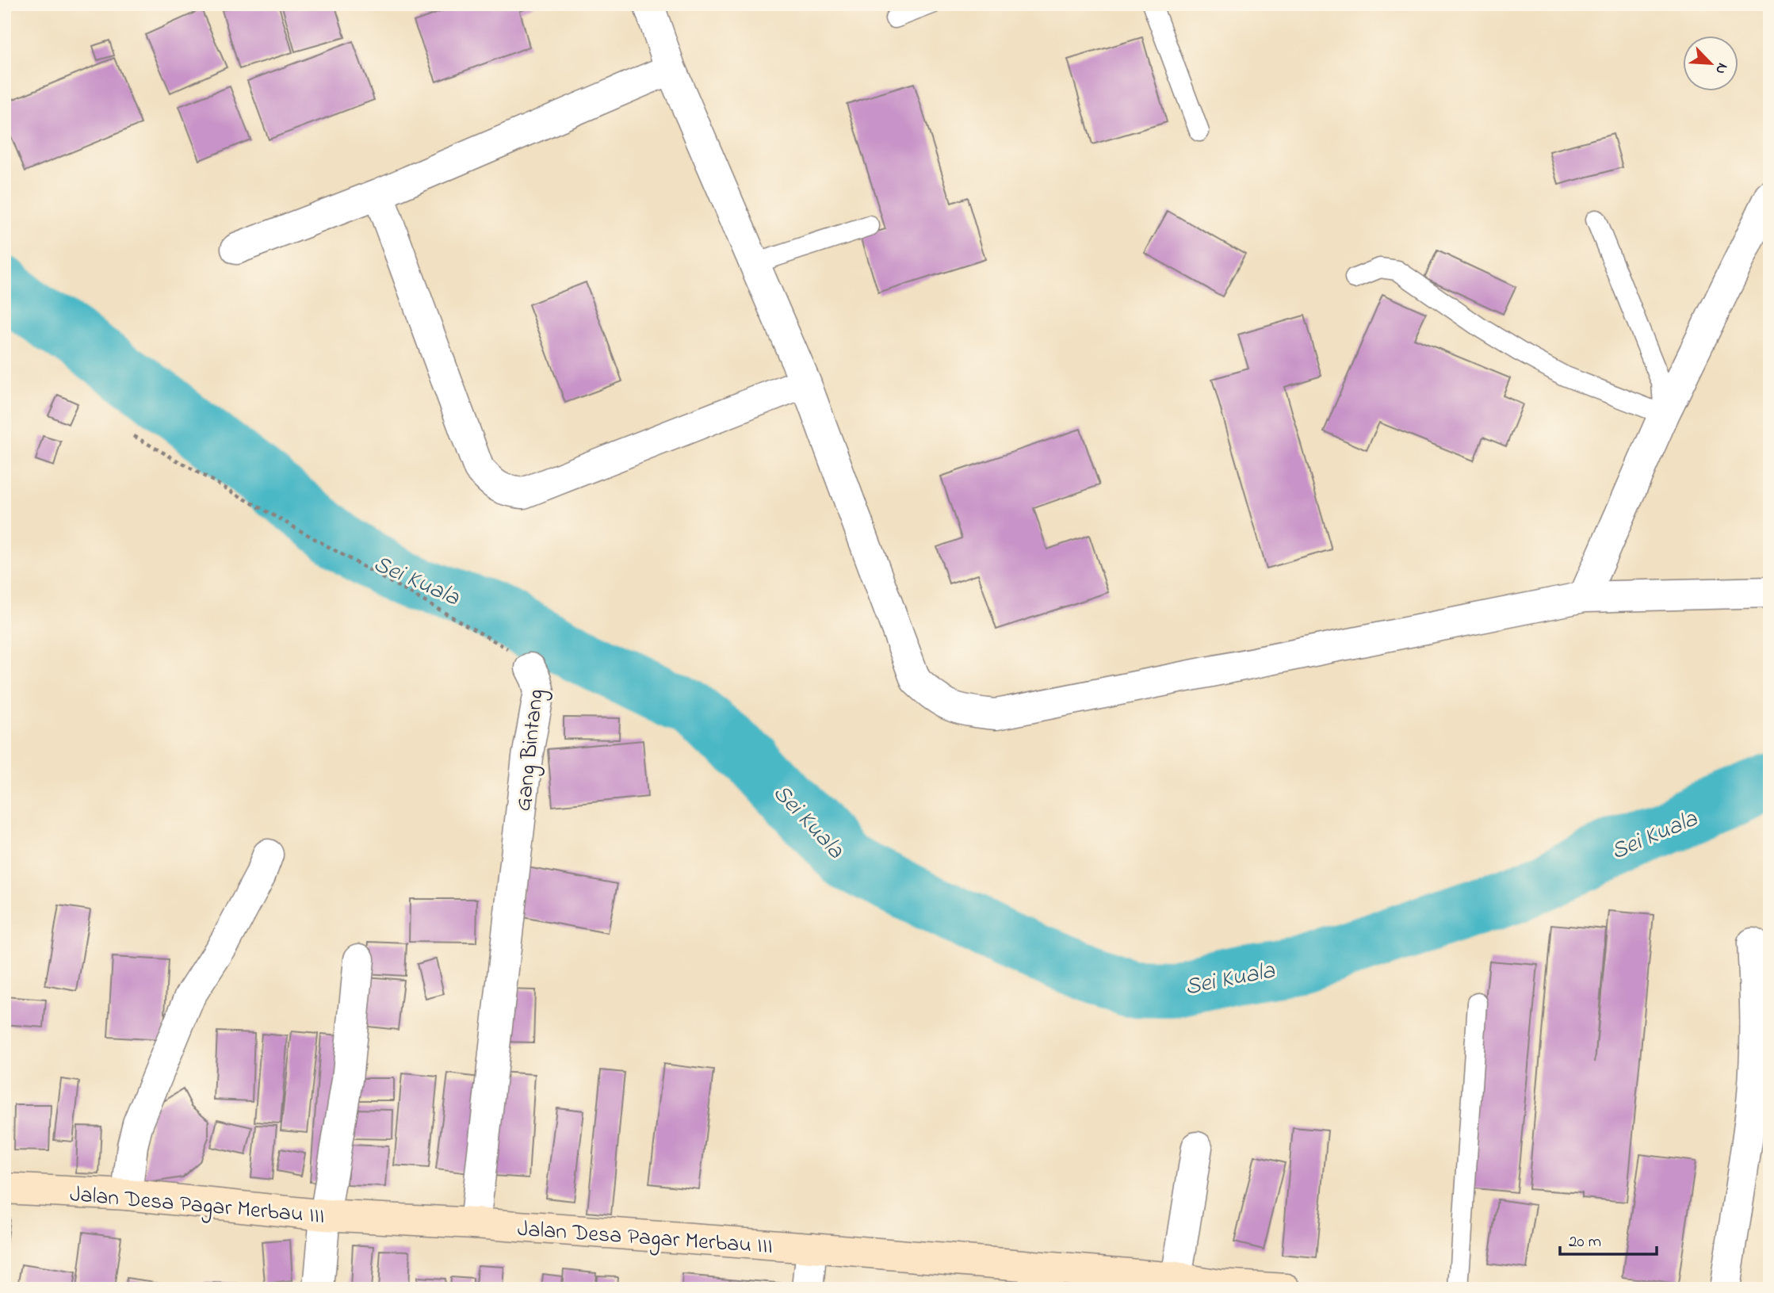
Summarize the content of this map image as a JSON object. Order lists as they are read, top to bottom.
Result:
{
  "streets": {
    "street": ["Gang Bintang", "Jalan Desa Pagar Merbau III"]
  },
  "crossings": [
    ["Gang Bintang", "Jalan Desa Pagar Merbau III"]
  ],
  "water": ["Sei Kuala"],
  "scale_bar": "20 m",
  "north": "bottom right"
}
